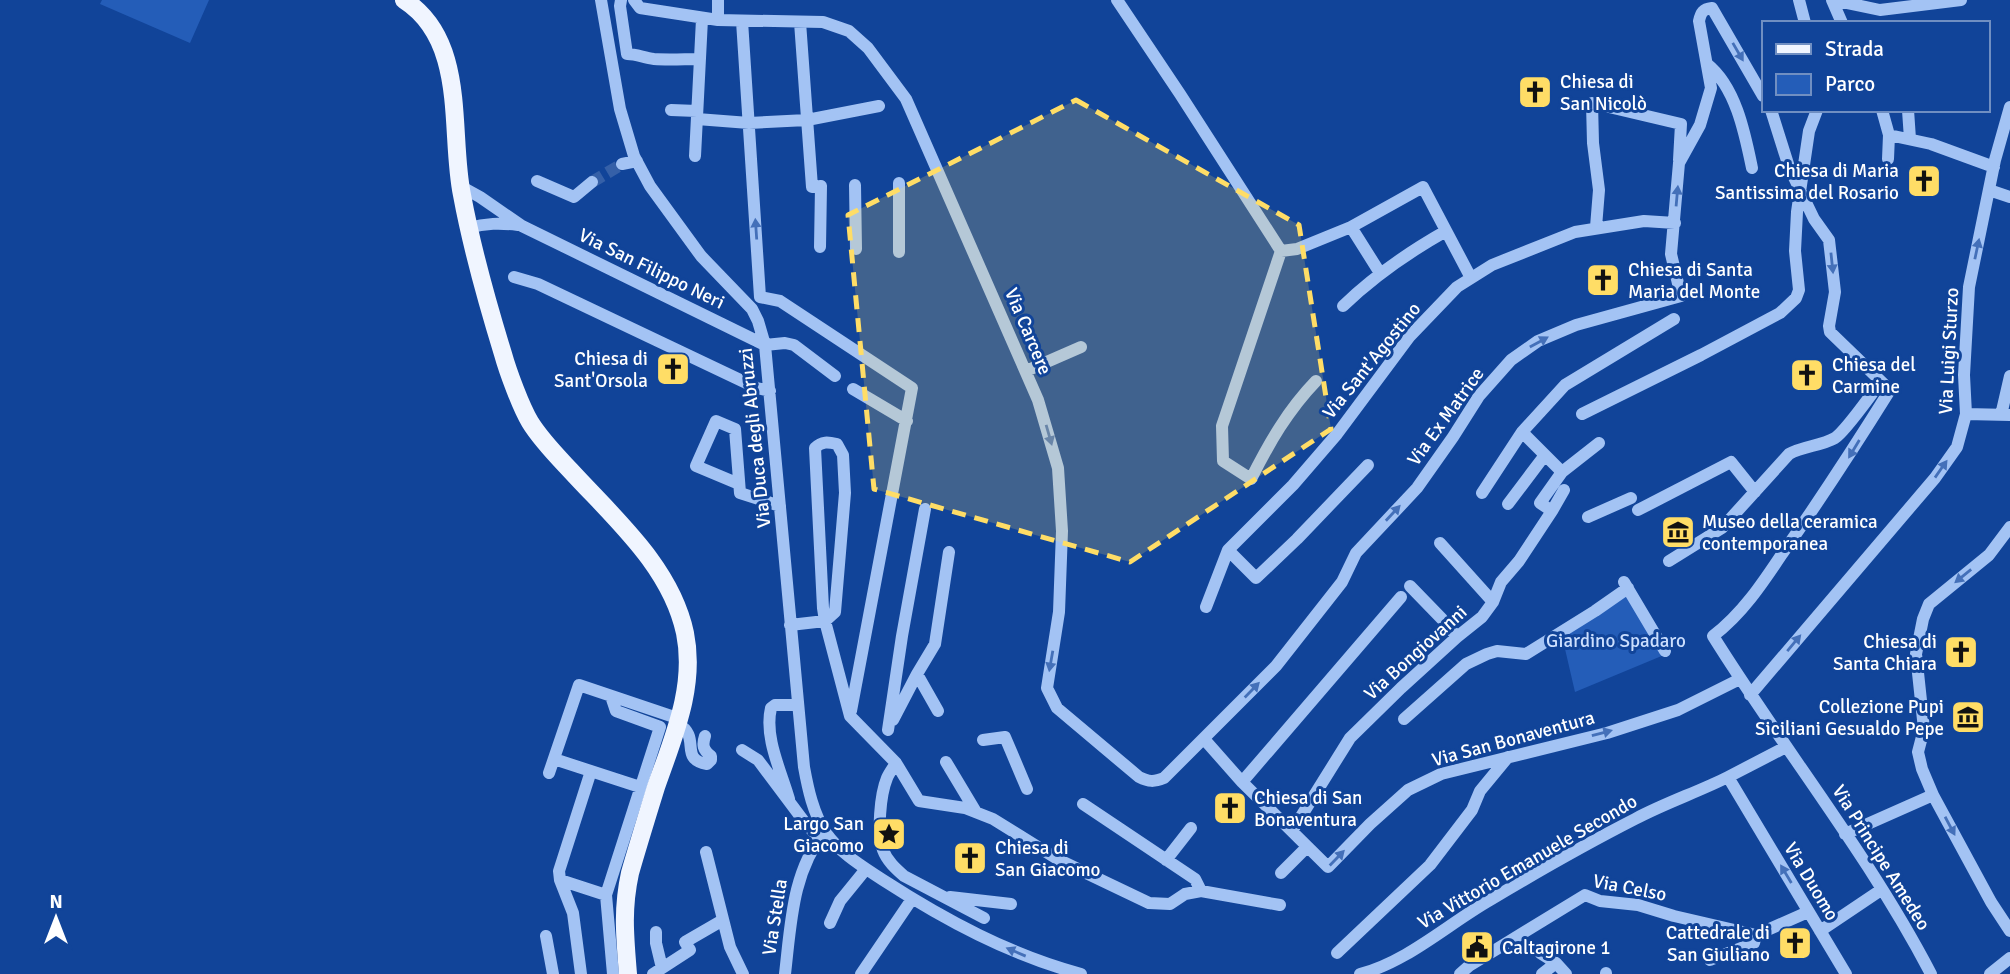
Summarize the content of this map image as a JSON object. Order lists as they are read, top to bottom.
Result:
{
  "streets": {
    "street": [
      "Via San Filippo Neri",
      "Via Carcere",
      "Via Luigi Sturzo",
      "Via Sant'Agostino",
      "Via Ex Matrice",
      "Via Duca degli Abruzzi",
      "Via Bongiovanni",
      "Via San Bonaventura",
      "Via Principe Amedeo",
      "Via Vittorio Emanuele Secondo",
      "Via Duomo",
      "Via Celso",
      "Via Stella"
    ]
  },
  "crossings": [
    ["Via San Filippo Neri", "Via Duca degli Abruzzi"],
    ["Via Carcere", "Via Ex Matrice"],
    ["Via Carcere", "Via San Bonaventura"],
    ["Via Luigi Sturzo", "Via Principe Amedeo"],
    ["Via Sant'Agostino", "Via Ex Matrice"],
    ["Via Ex Matrice", "Via San Bonaventura"],
    ["Via Duca degli Abruzzi", "Via Stella"],
    ["Via Bongiovanni", "Via San Bonaventura"],
    ["Via San Bonaventura", "Via Principe Amedeo"],
    ["Via Principe Amedeo", "Via Vittorio Emanuele Secondo"],
    ["Via Vittorio Emanuele Secondo", "Via Duomo"]
  ],
  "one_way": [
    "Via Luigi Sturzo",
    "Via San Bonaventura",
    "Via Principe Amedeo",
    "Via Duomo"
  ],
  "parks": ["Giardino Spadaro"],
  "places": {
    "church": [
      "Chiesa di San Nicolò",
      "Chiesa di Maria Santissima del Rosario",
      "Chiesa di Santa Maria del Monte",
      "Chiesa di Sant'Orsola",
      "Chiesa del Carmine",
      "Chiesa di Santa Chiara",
      "Chiesa di San Bonaventura",
      "Chiesa di San Giacomo",
      "Cattedrale di San Giuliano"
    ],
    "museum": ["Museo della ceramica contemporanea", "Collezione Pupi Siciliani Gesualdo Pepe"],
    "place": ["Largo San Giacomo"],
    "public building": ["Caltagirone 1"]
  },
  "legend": ["Strada", "Parco"],
  "north": "top"
}
